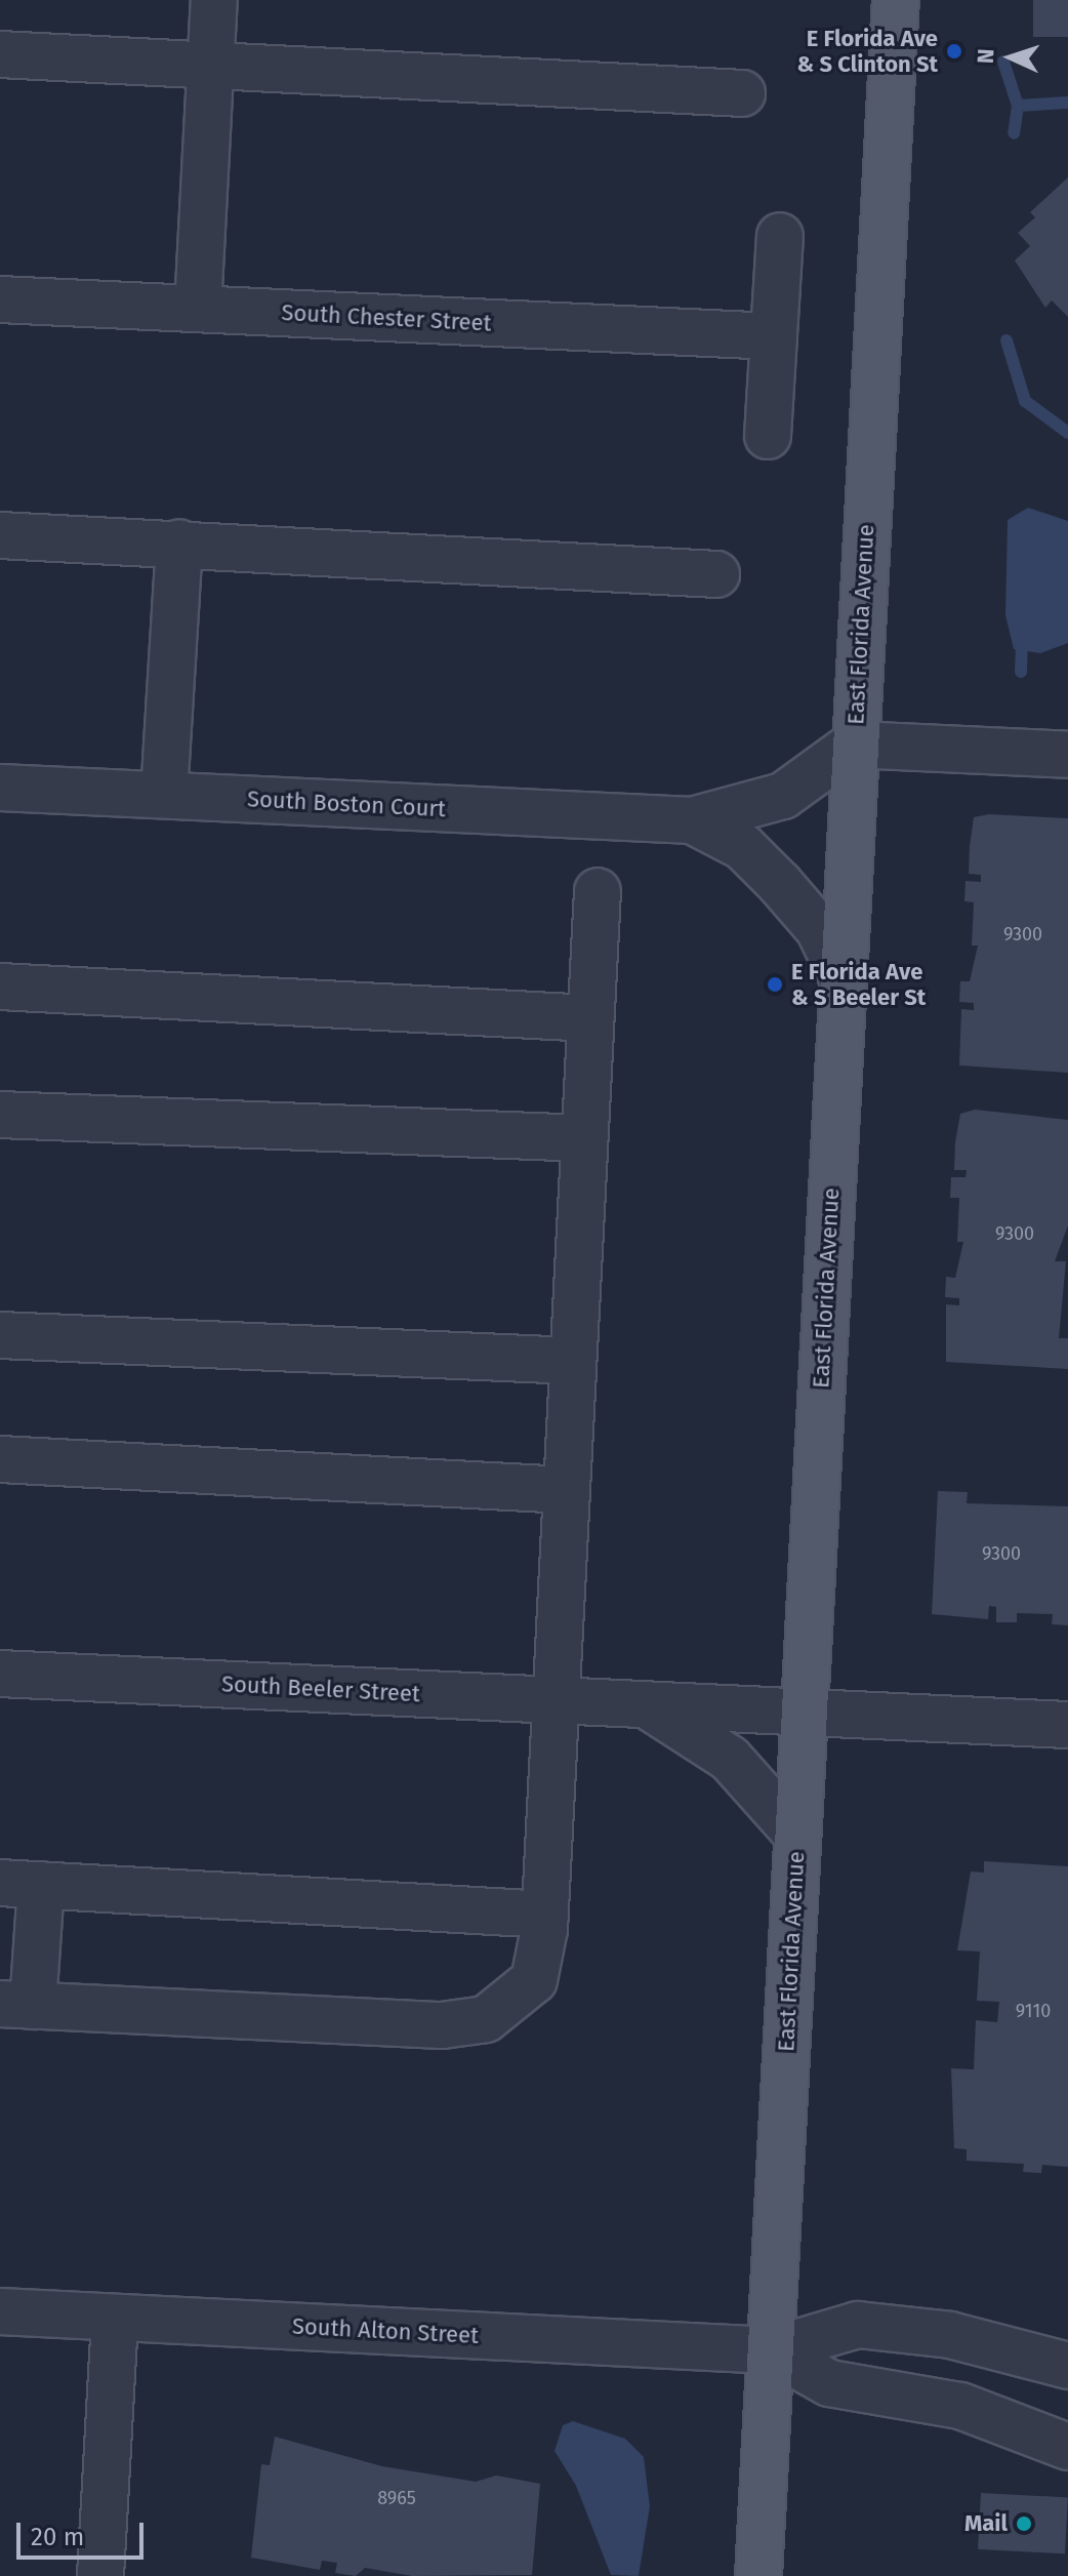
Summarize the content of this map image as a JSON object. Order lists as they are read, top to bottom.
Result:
{
  "streets": {
    "main road": ["East Florida Avenue"],
    "street": [
      "South Chester Street",
      "South Boston Court",
      "South Beeler Street",
      "South Alton Street"
    ]
  },
  "crossings": [
    ["East Florida Avenue", "South Boston Court"],
    ["East Florida Avenue", "South Beeler Street"],
    ["East Florida Avenue", "South Alton Street"]
  ],
  "places": ["E Florida Ave & S Clinton St", "E Florida Ave & S Beeler St", "Mail"],
  "house_numbers": [
    "9300",
    "9300",
    "9300",
    "9110",
    "8965"
  ],
  "scale_bar": "20 m",
  "north": "left"
}
